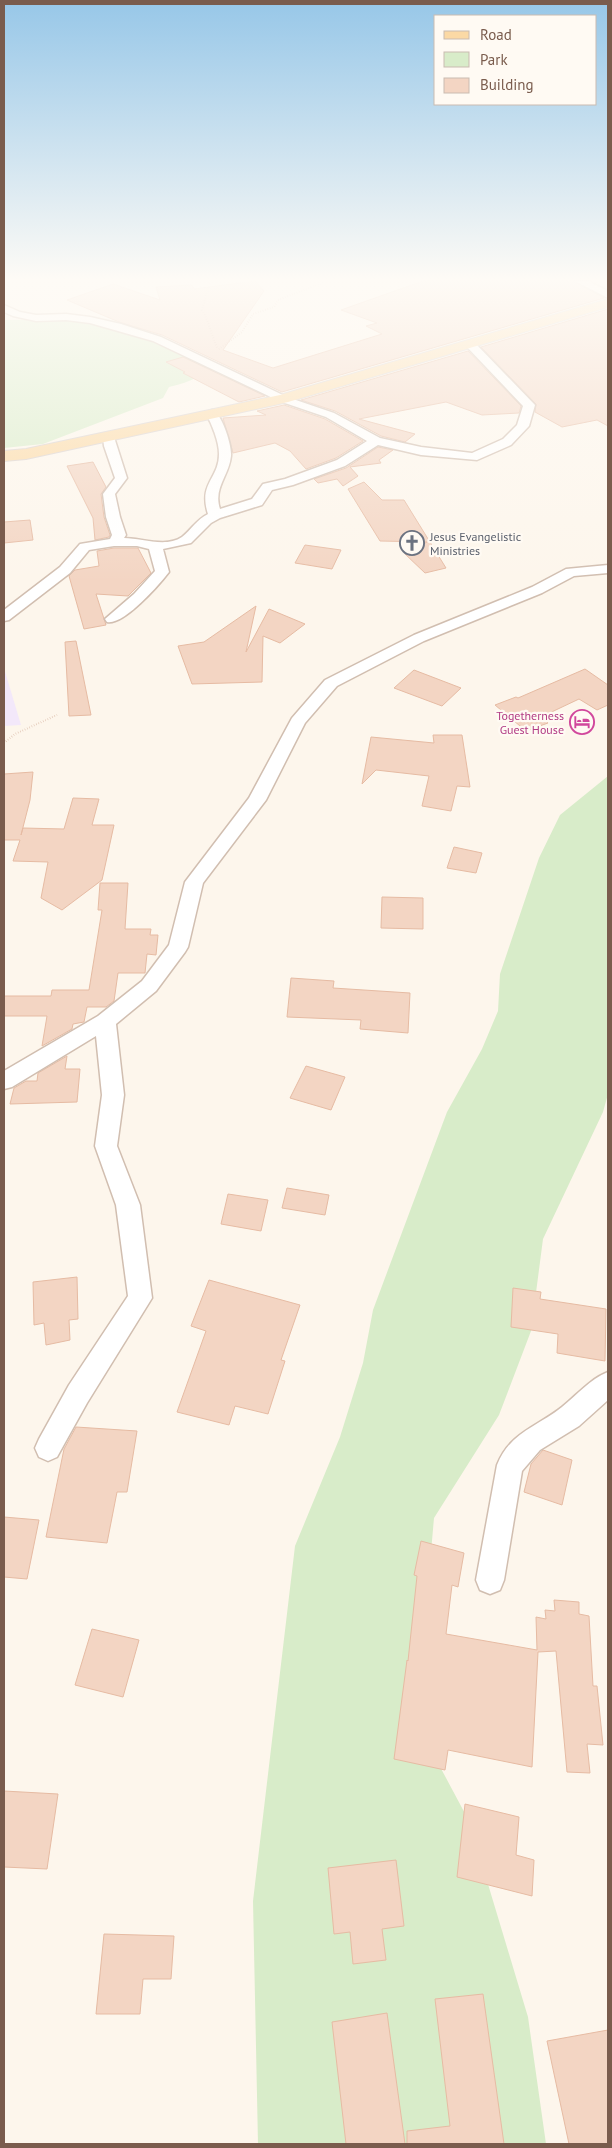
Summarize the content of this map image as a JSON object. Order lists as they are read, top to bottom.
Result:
{
  "places": {
    "church": ["Jesus Evangelistic Ministries"],
    "hotel": ["Togetherness Guest House"]
  },
  "legend": ["Road", "Park", "Building"]
}
